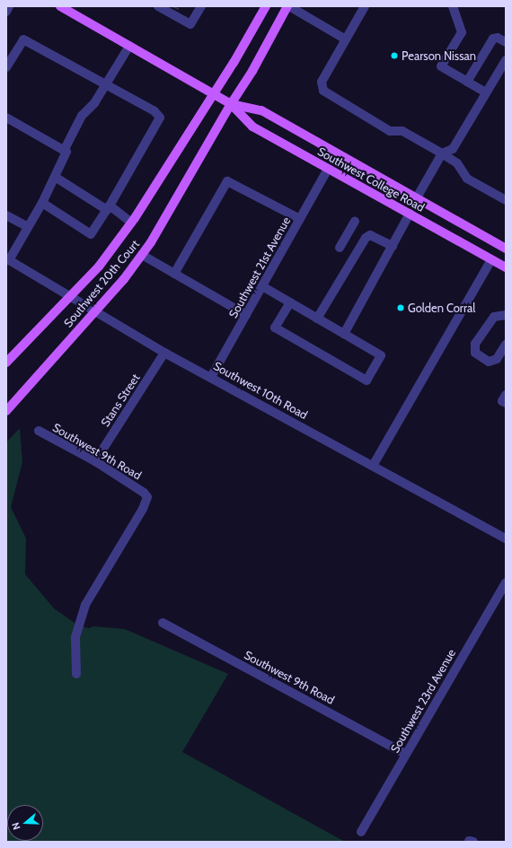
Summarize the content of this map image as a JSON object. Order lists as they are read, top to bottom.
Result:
{
  "streets": {
    "main road": ["Southwest College Road", "Southwest 20th Court"],
    "street": [
      "Southwest 21st Avenue",
      "Southwest 10th Road",
      "Stans Street",
      "Southwest 9th Road",
      "Southwest 23rd Avenue"
    ]
  },
  "crossings": [
    ["Southwest College Road", "Southwest 21st Avenue"],
    ["Southwest College Road", "Southwest 20th Court"],
    ["Southwest 21st Avenue", "Southwest 10th Road"],
    ["Southwest 20th Court", "Southwest 10th Road"],
    ["Southwest 10th Road", "Stans Street"],
    ["Stans Street", "Southwest 9th Road"],
    ["Southwest 9th Road", "Southwest 23rd Avenue"]
  ],
  "places": ["Pearson Nissan", "Golden Corral"],
  "north": "left"
}
